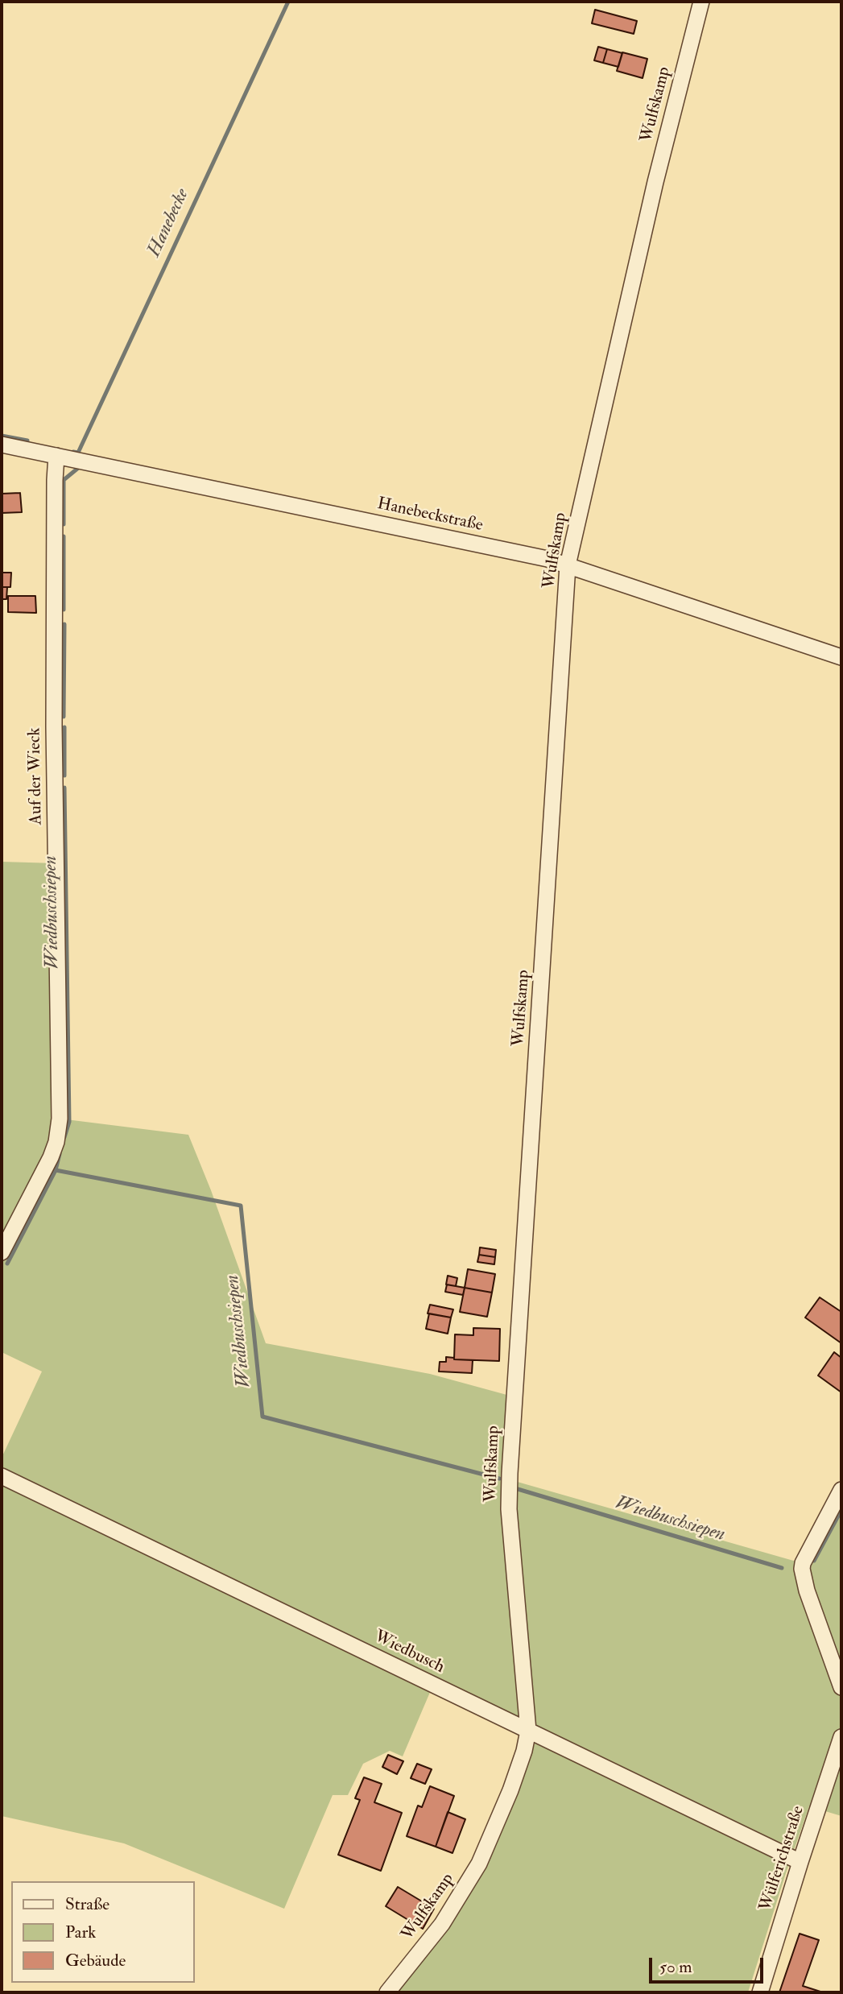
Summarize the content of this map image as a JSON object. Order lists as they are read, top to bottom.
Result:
{
  "streets": {
    "street": [
      "Wulfskamp",
      "Hanebeckstraße",
      "Auf der Wieck",
      "Wiedbusch",
      "Wülferichstraße"
    ]
  },
  "crossings": [
    ["Wulfskamp", "Hanebeckstraße"],
    ["Wulfskamp", "Wiedbusch"],
    ["Hanebeckstraße", "Auf der Wieck"],
    ["Wiedbusch", "Wülferichstraße"]
  ],
  "water": ["Hanebecke", "Wiedbuschsiepen"],
  "legend": ["Straße", "Park", "Gebäude"],
  "scale_bar": "50 m"
}
